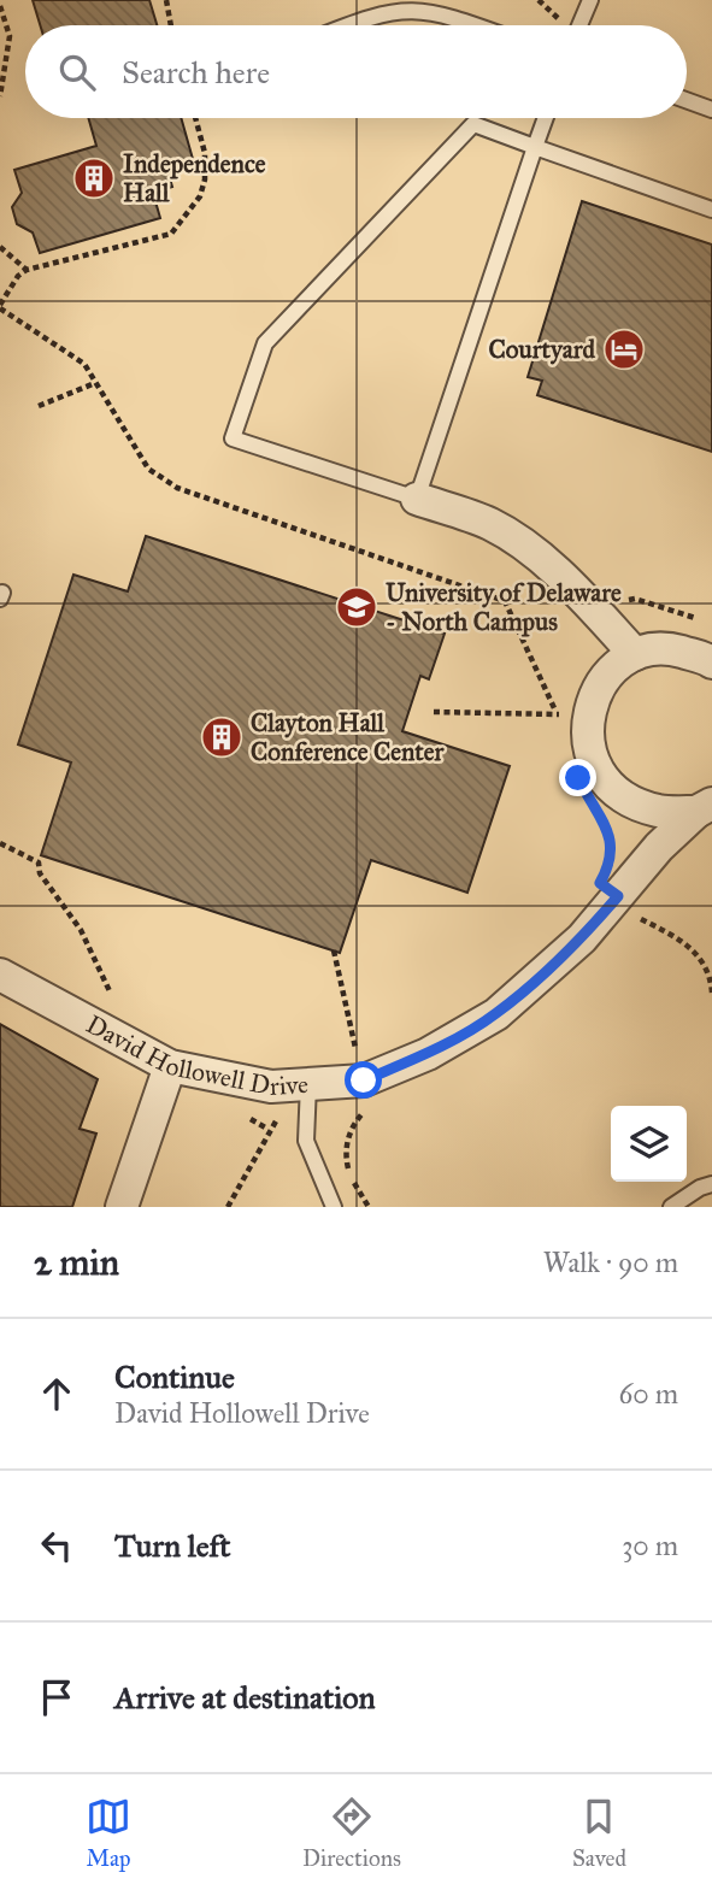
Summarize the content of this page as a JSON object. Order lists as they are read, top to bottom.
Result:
{
  "streets": {
    "street": ["David Hollowell Drive"]
  },
  "places": {
    "building": ["Independence Hall", "Clayton Hall Conference Center"],
    "hotel": ["Courtyard"],
    "school or university": ["University of Delaware - North Campus"]
  },
  "page": {
    "search": "Search here",
    "heading": ["2 min", "Walk · 90 m"],
    "list": [
      ["Continue", "David Hollowell Drive", "60 m"],
      ["Turn left", "30 m"],
      "Arrive at destination"
    ],
    "nav": ["Map", "Directions", "Saved"]
  }
}
